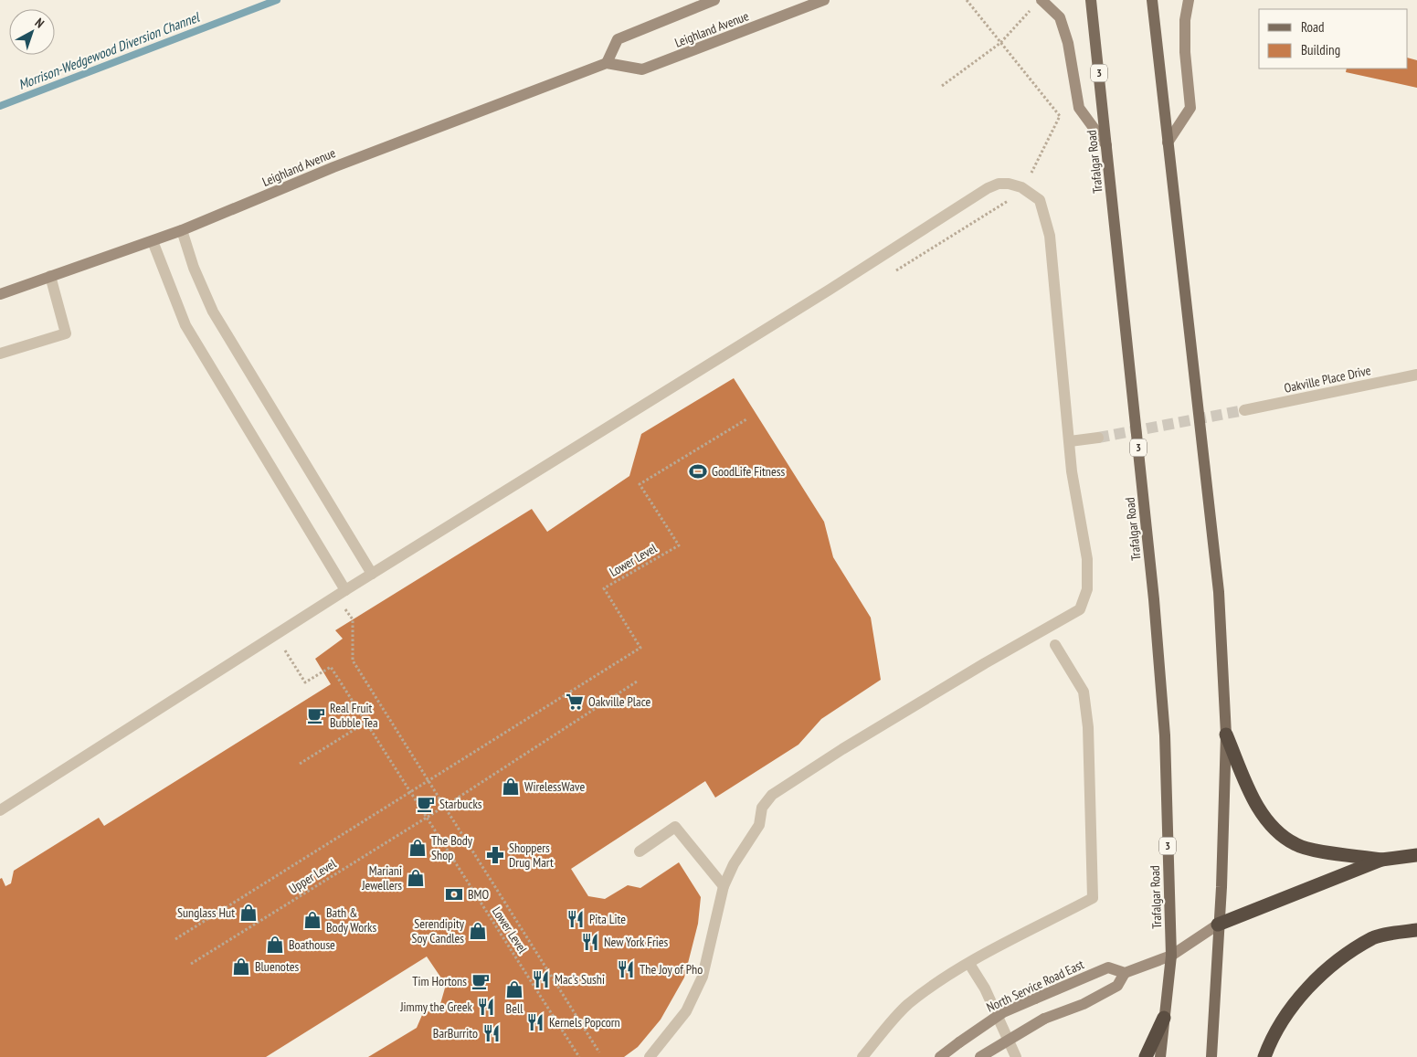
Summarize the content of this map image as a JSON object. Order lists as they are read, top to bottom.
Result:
{
  "streets": {
    "main road": ["3", "Trafalgar Road"],
    "street": ["Leighland Avenue", "Oakville Place Drive", "North Service Road East"],
    "path": ["Lower Level", "Upper Level"]
  },
  "crossings": [
    ["Trafalgar Road", "North Service Road East"]
  ],
  "water": ["Morrison-Wedgewood Diversion Channel"],
  "places": {
    "sports": ["GoodLife Fitness"],
    "supermarket": ["Oakville Place"],
    "cafe": ["Real Fruit Bubble Tea", "Starbucks", "Tim Hortons"],
    "shop": [
      "WirelessWave",
      "The Body Shop",
      "Mariani Jewellers",
      "Sunglass Hut",
      "Bath & Body Works",
      "Serendipity Soy Candles",
      "Boathouse",
      "Bluenotes",
      "Bell"
    ],
    "pharmacy": ["Shoppers Drug Mart"],
    "bank": ["BMO"],
    "restaurant": [
      "Pita Lite",
      "New York Fries",
      "The Joy of Pho",
      "Mac's Sushi",
      "Jimmy the Greek",
      "Kernels Popcorn",
      "BarBurrito"
    ]
  },
  "legend": ["Road", "Building"],
  "north": "top right"
}
